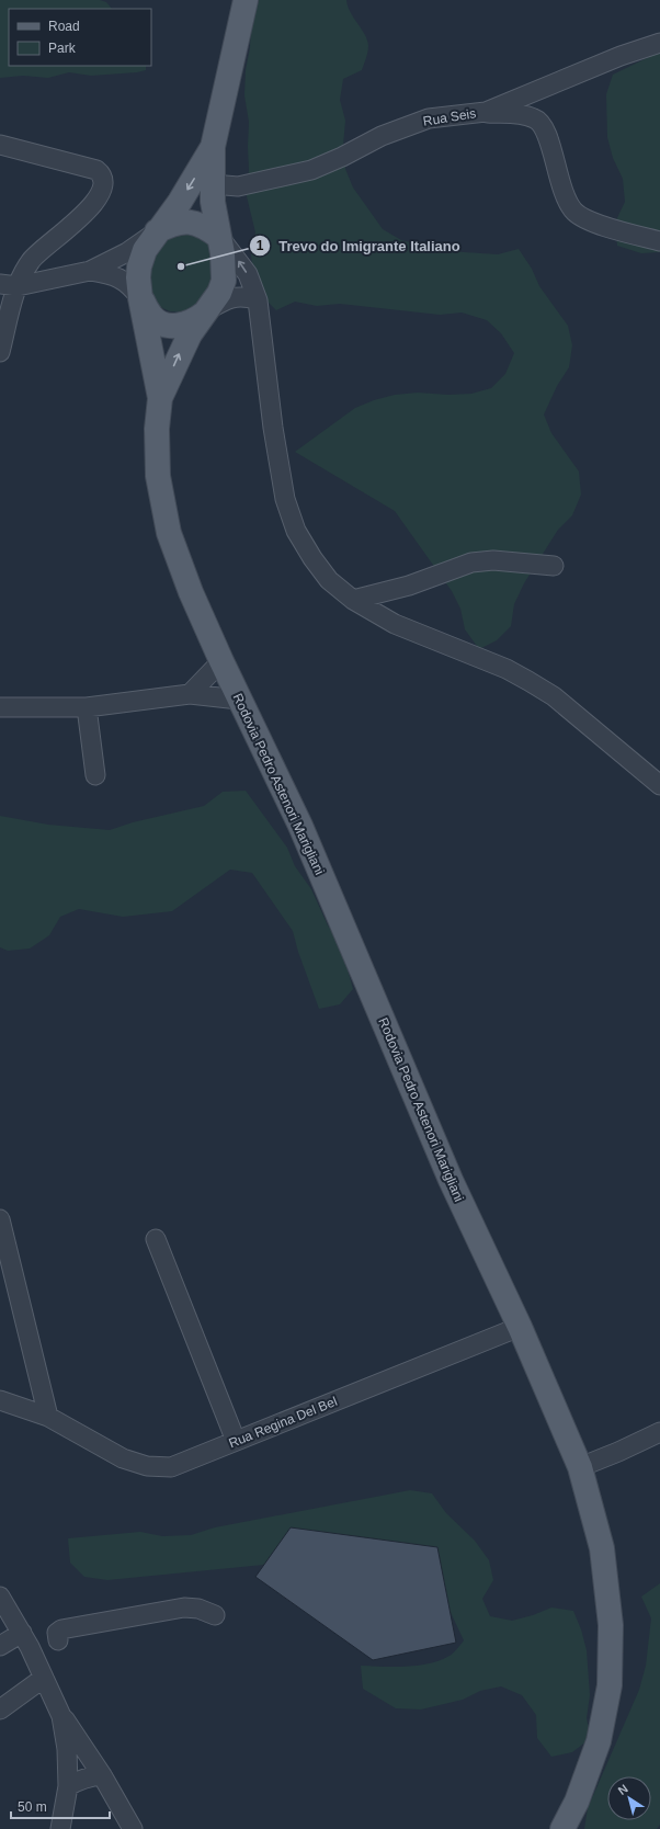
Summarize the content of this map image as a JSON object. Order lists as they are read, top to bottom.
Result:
{
  "streets": {
    "main road": ["Rodovia Pedro Astenori Marigliani"],
    "street": ["Rua Seis", "Rua Regina Del Bel"]
  },
  "crossings": [
    ["Rua Seis", "Rodovia Pedro Astenori Marigliani"],
    ["Rodovia Pedro Astenori Marigliani", "Rua Regina Del Bel"]
  ],
  "places": ["Trevo do Imigrante Italiano"],
  "legend": ["Road", "Park"],
  "scale_bar": "50 m",
  "north": "top left"
}
